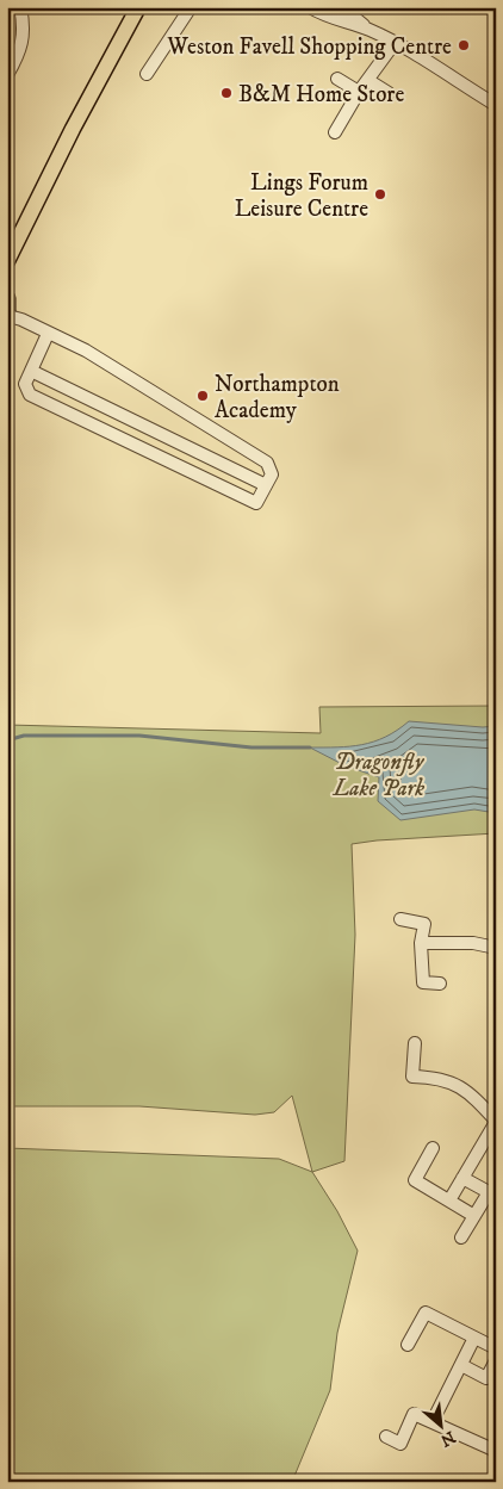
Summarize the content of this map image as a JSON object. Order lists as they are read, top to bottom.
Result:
{
  "parks": ["Dragonfly Lake Park"],
  "places": [
    "Weston Favell Shopping Centre",
    "B&M Home Store",
    "Lings Forum Leisure Centre",
    "Northampton Academy"
  ],
  "north": "bottom right"
}
